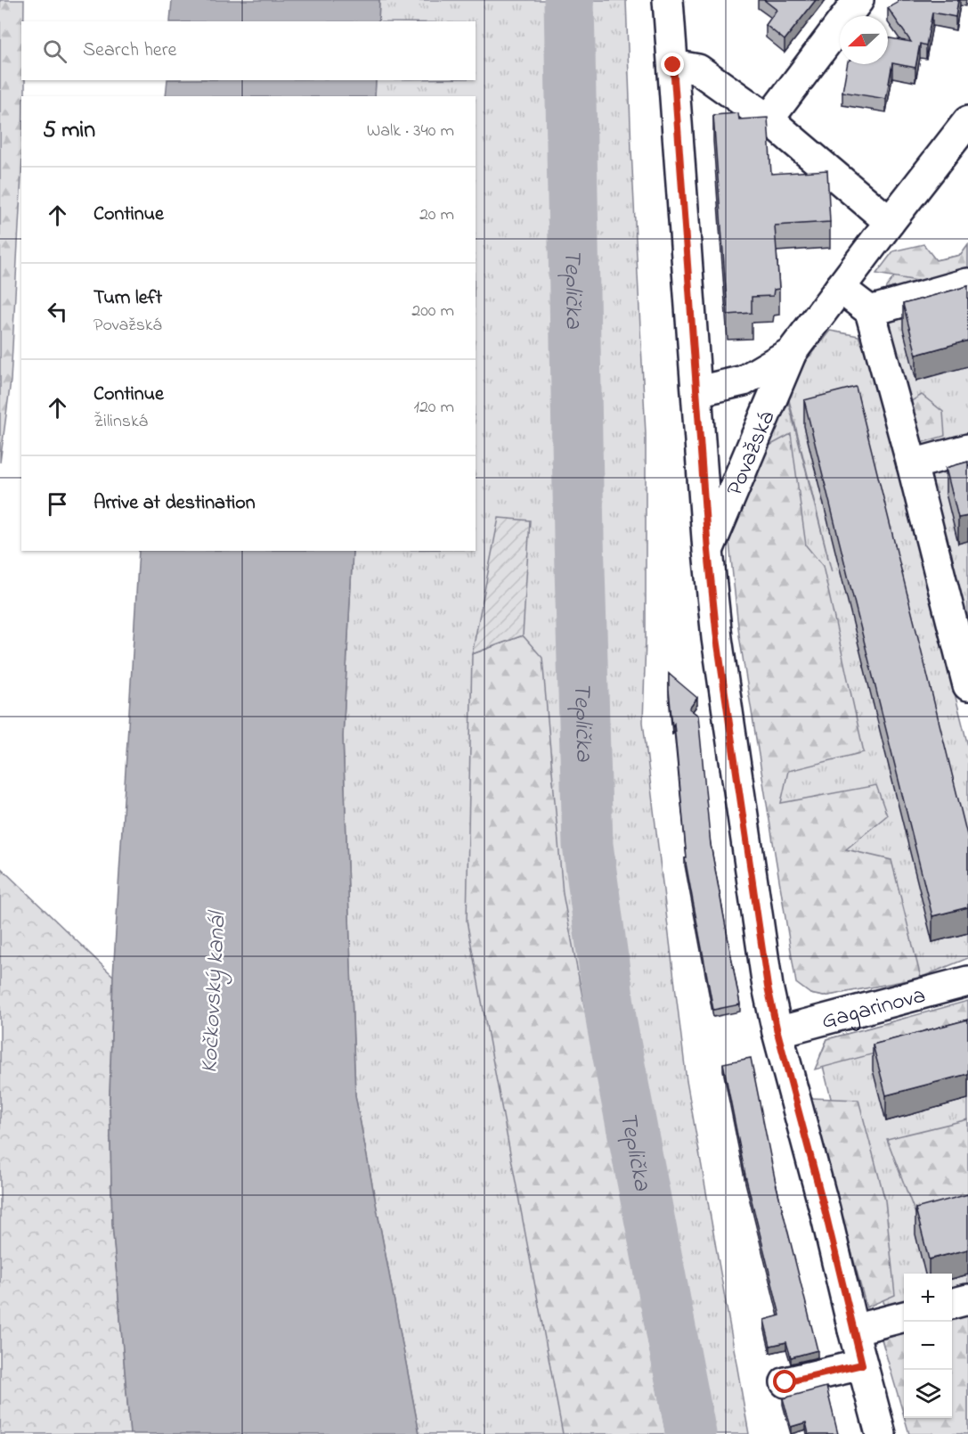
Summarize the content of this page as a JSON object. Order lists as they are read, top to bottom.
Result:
{
  "streets": {
    "street": ["Považská", "Gagarinova"]
  },
  "crossings": [
    ["Považská", "Gagarinova"]
  ],
  "water": ["Teplička", "Kočkovský kanál"],
  "north": "left",
  "page": {
    "search": "Search here",
    "heading": ["5 min", "Walk · 340 m"],
    "list": [
      ["Continue", "20 m"],
      ["Turn left", "Považská", "200 m"],
      ["Continue", "Žilinská", "120 m"],
      "Arrive at destination"
    ],
    "map_buttons": ["+", "−"]
  }
}
